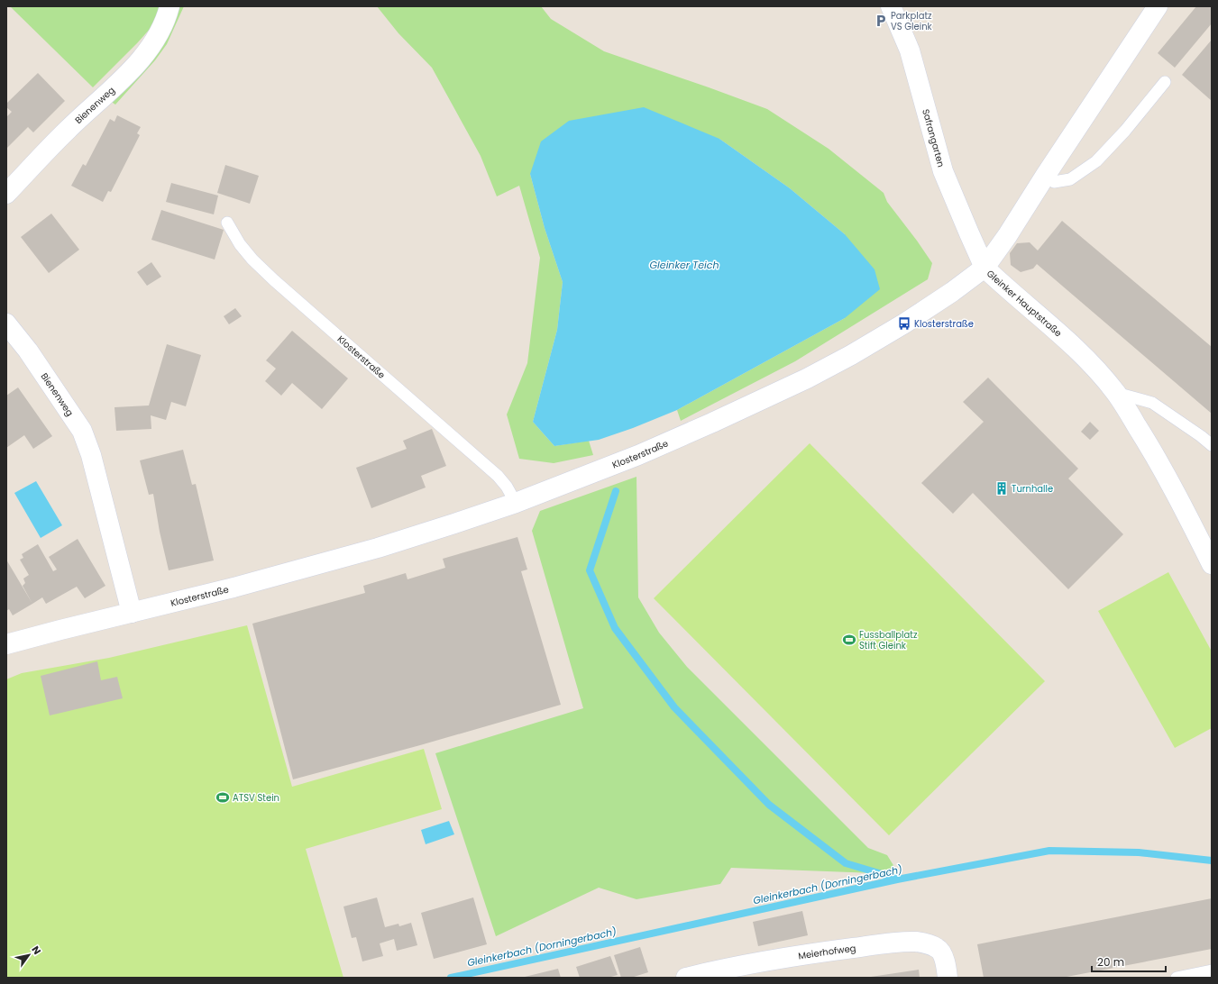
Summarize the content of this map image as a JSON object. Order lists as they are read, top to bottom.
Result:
{
  "streets": {
    "street": [
      "Bienenweg",
      "Safrangarten",
      "Gleinker Hauptstraße",
      "Klosterstraße",
      "Meierhofweg"
    ]
  },
  "crossings": [
    ["Bienenweg", "Klosterstraße"],
    ["Safrangarten", "Gleinker Hauptstraße"],
    ["Safrangarten", "Klosterstraße"],
    ["Gleinker Hauptstraße", "Klosterstraße"]
  ],
  "water": ["Gleinker Teich", "Gleinkerbach (Dorningerbach)"],
  "places": {
    "parking": ["Parkplatz VS Gleink"],
    "bus stop": ["Klosterstraße"],
    "building": ["Turnhalle"],
    "sports": ["Fussballplatz Stift Gleink", "ATSV Stein"]
  },
  "scale_bar": "20 m",
  "north": "top right"
}
